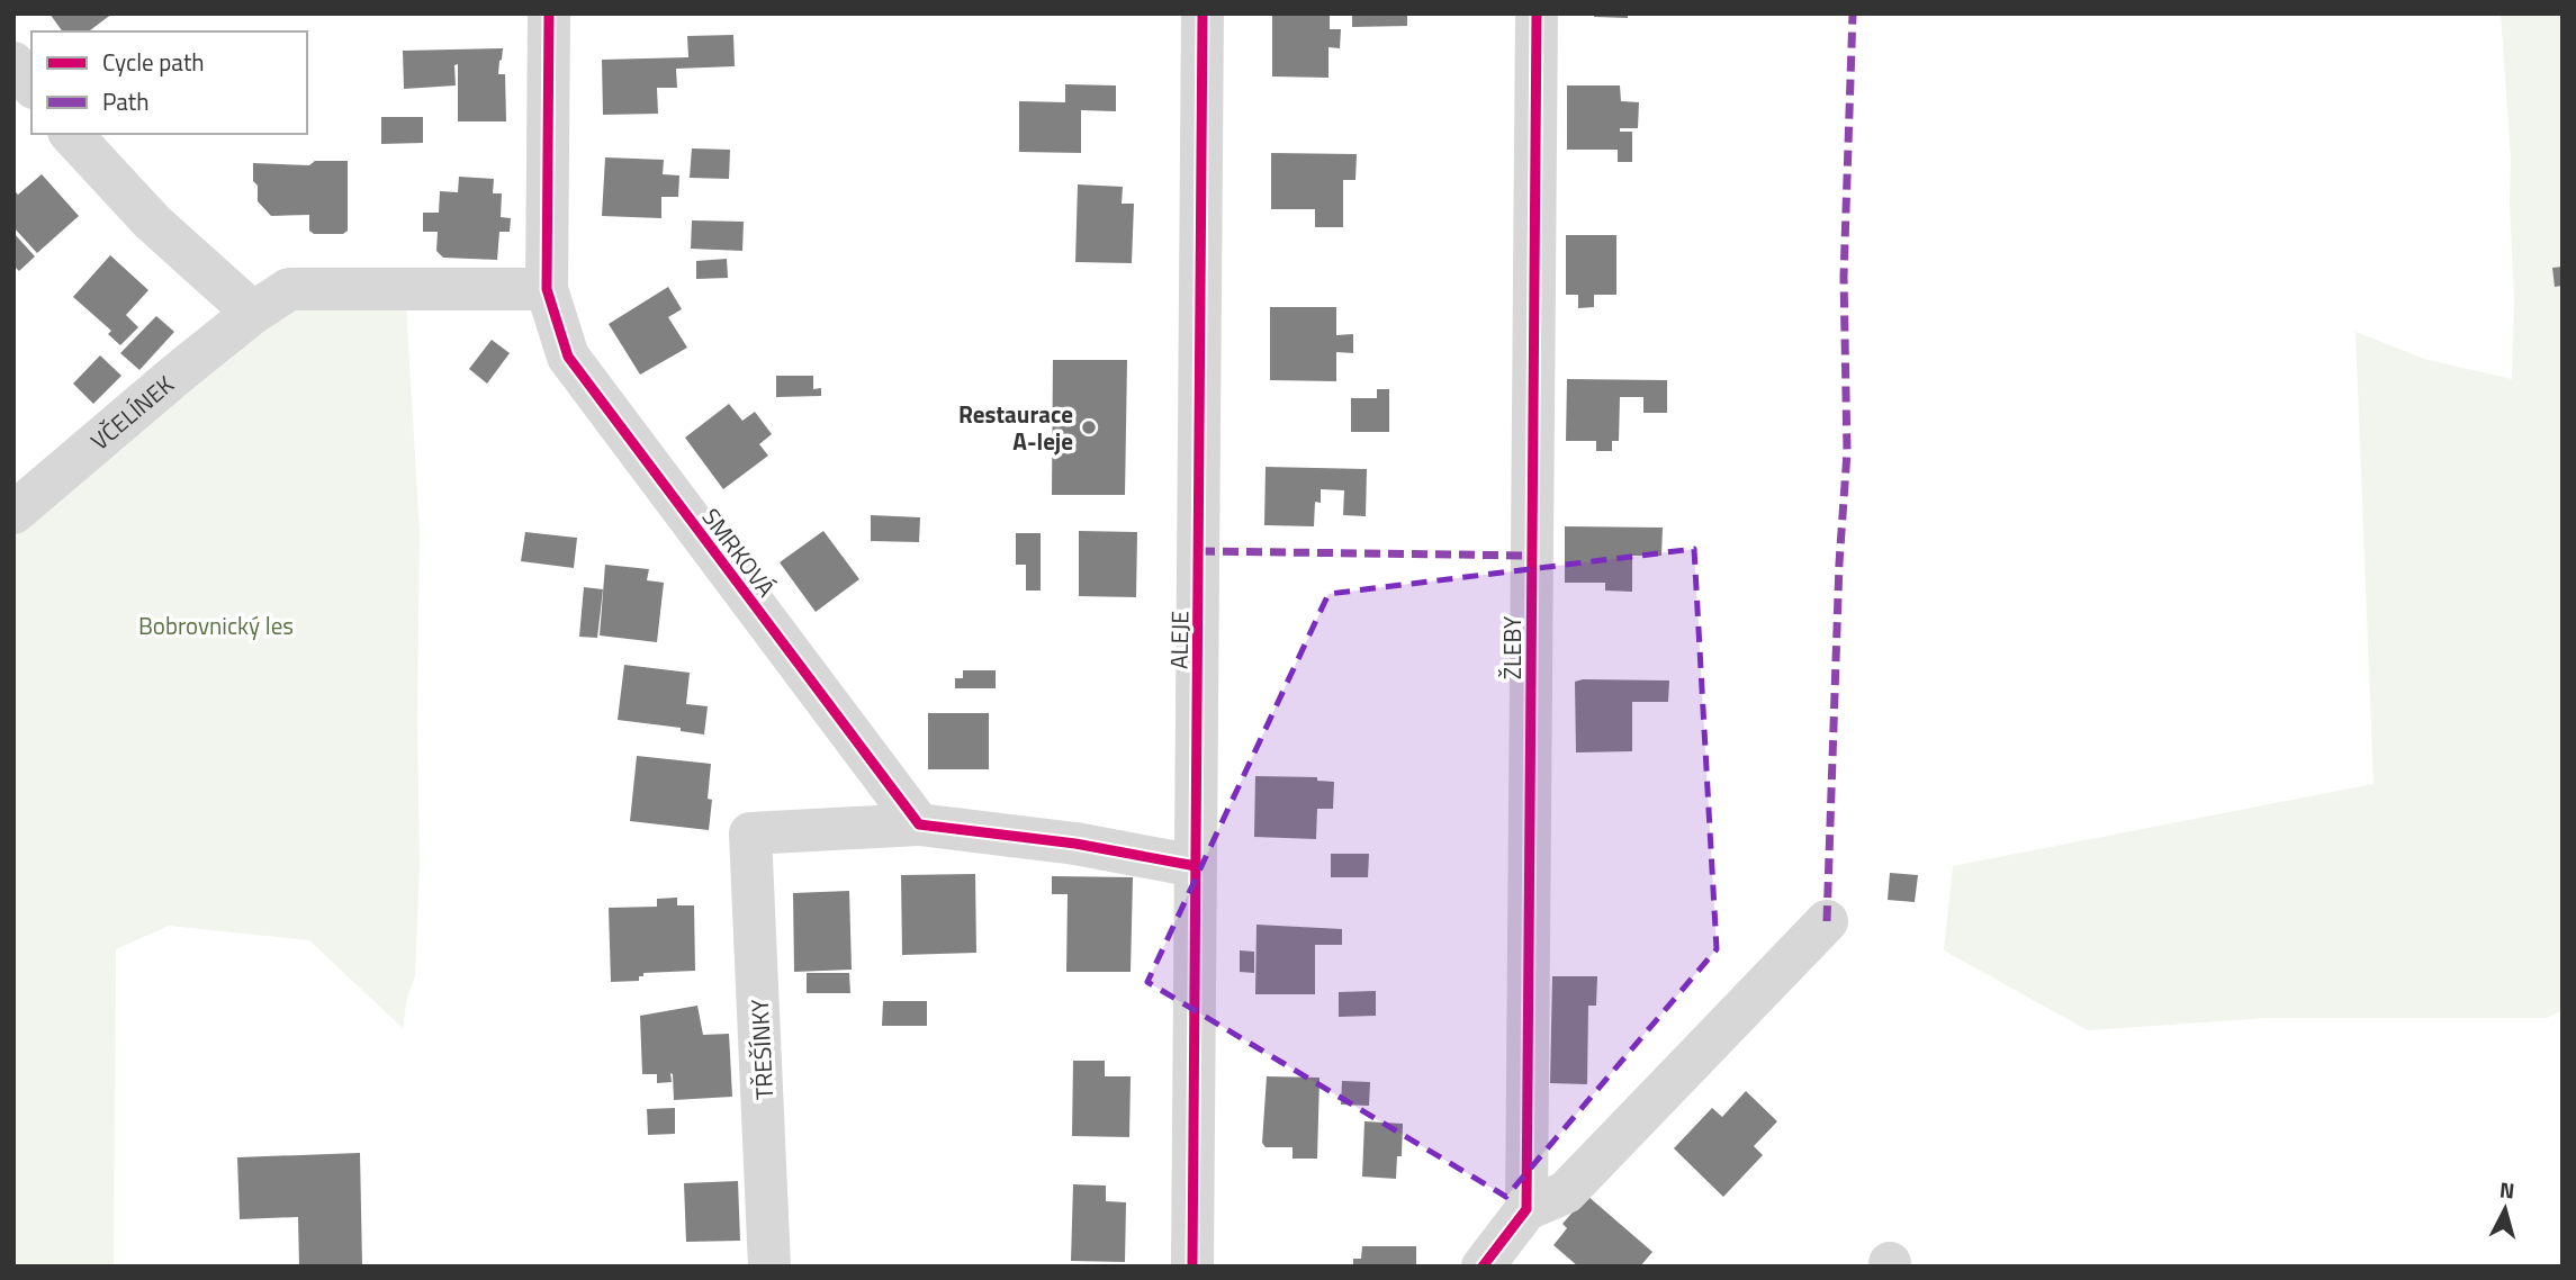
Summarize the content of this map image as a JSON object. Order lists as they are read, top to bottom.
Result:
{
  "streets": {
    "street": [
      "VČELÍNEK",
      "SMRKOVÁ",
      "ALEJE",
      "ŽLEBY",
      "TŘEŠÍNKY"
    ]
  },
  "crossings": [
    ["VČELÍNEK", "SMRKOVÁ"],
    ["SMRKOVÁ", "TŘEŠÍNKY"]
  ],
  "parks": ["Bobrovnický les"],
  "places": ["Restaurace A-leje"],
  "legend": ["Cycle path", "Path"],
  "north": "top"
}
